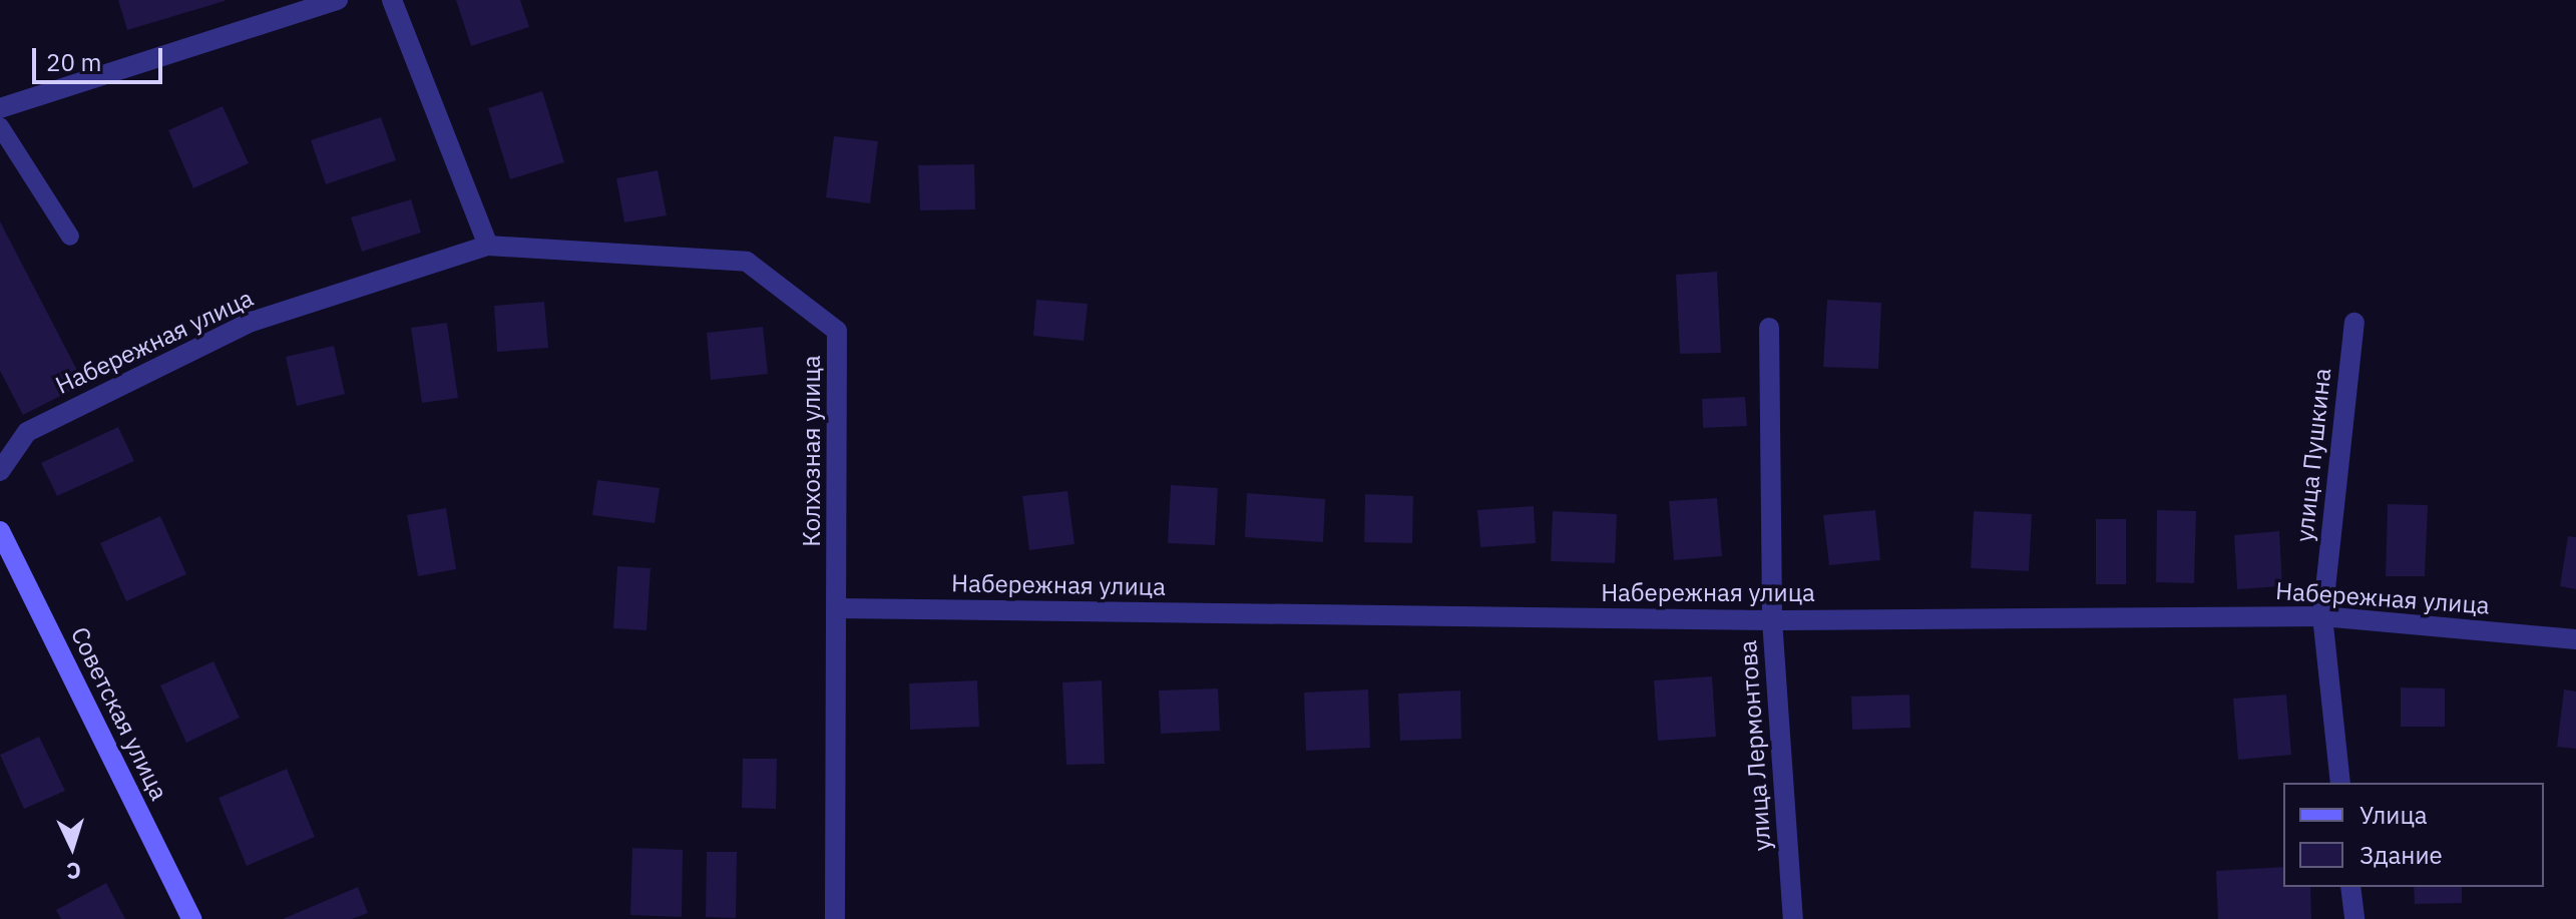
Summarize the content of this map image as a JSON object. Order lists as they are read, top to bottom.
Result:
{
  "streets": {
    "street": [
      "Набережная улица",
      "Колхозная улица",
      "улица Пушкина",
      "Советская улица",
      "улица Лермонтова"
    ]
  },
  "crossings": [
    ["Набережная улица", "Колхозная улица"],
    ["Набережная улица", "улица Пушкина"],
    ["Набережная улица", "улица Лермонтова"]
  ],
  "legend": ["Улица", "Здание"],
  "scale_bar": "20 m",
  "north": "bottom"
}
